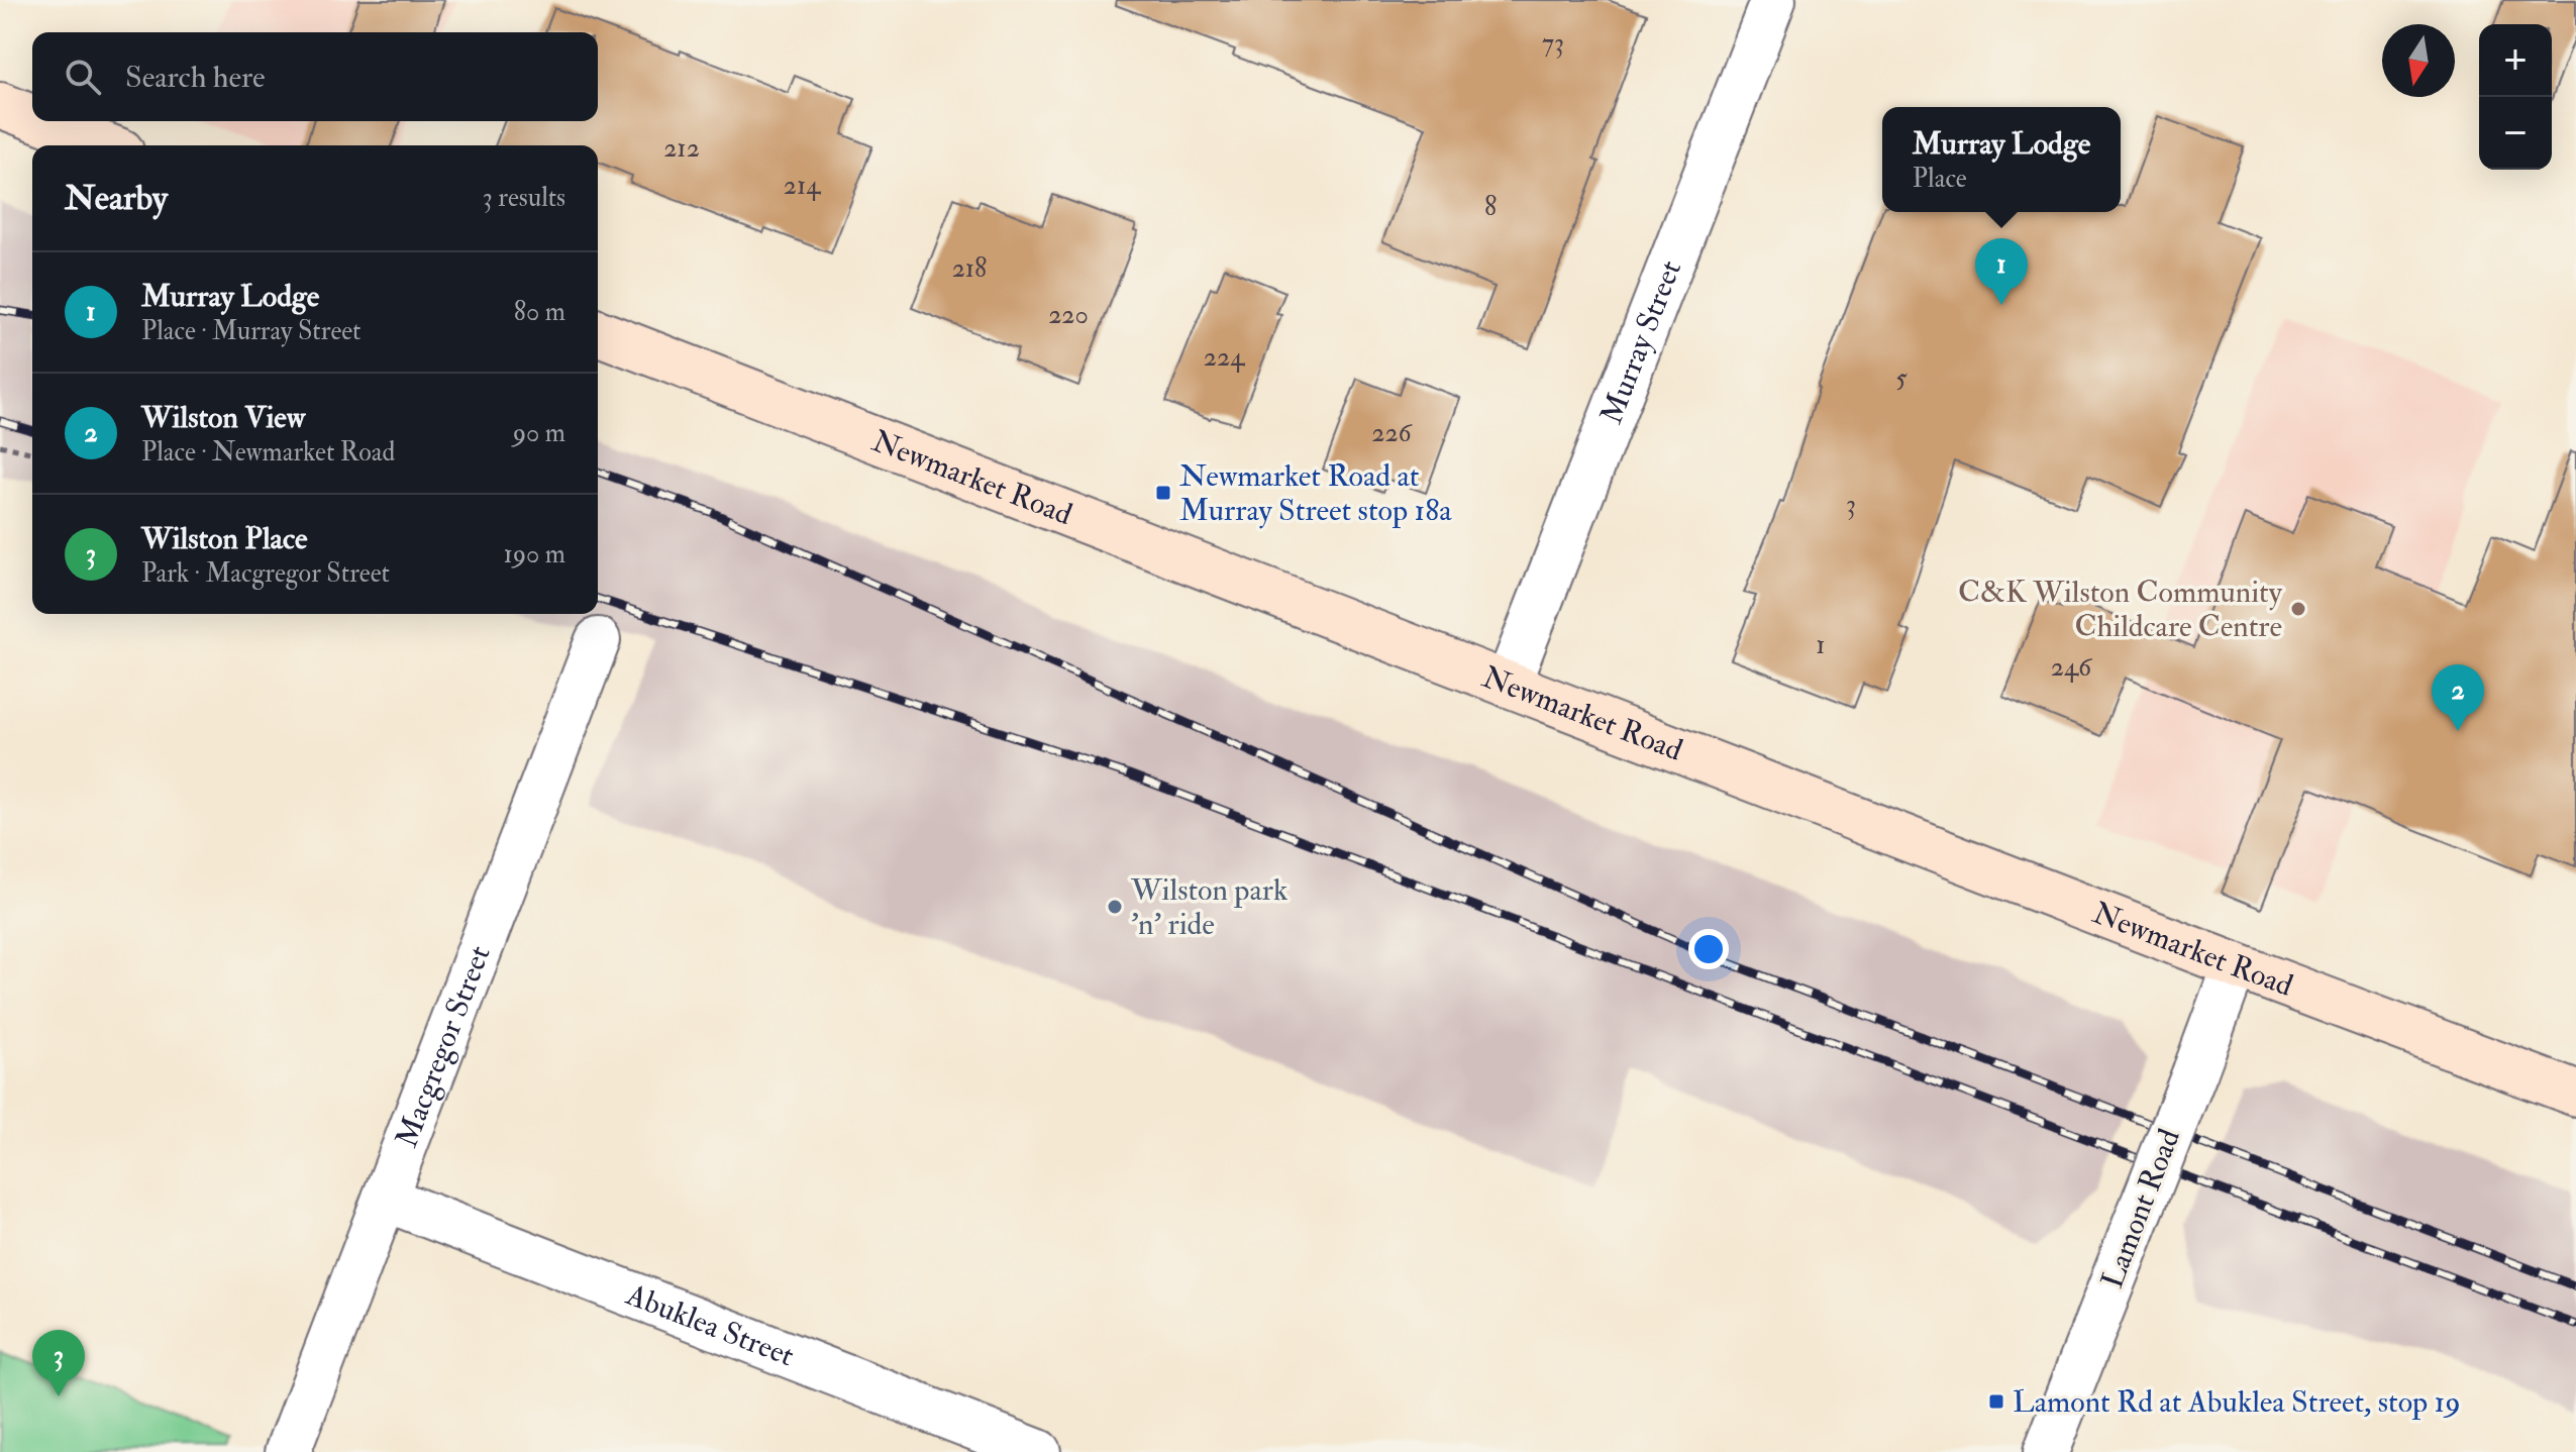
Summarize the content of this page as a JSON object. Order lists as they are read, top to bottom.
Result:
{
  "streets": {
    "main road": ["Newmarket Road"],
    "street": [
      "Murray Street",
      "Macgregor Street",
      "Lamont Road",
      "Abuklea Street"
    ]
  },
  "crossings": [
    ["Murray Street", "Newmarket Road"],
    ["Newmarket Road", "Lamont Road"],
    ["Macgregor Street", "Abuklea Street"]
  ],
  "places": {
    "transit": ["Newmarket Road at Murray Street stop 18a", "Lamont Rd at Abuklea Street, stop 19"],
    "other": ["C&K Wilston Community Childcare Centre", "Wilston park 'n' ride"]
  },
  "house_numbers": [
    "73",
    "212",
    "214",
    "8",
    "218",
    "220",
    "224",
    "5",
    "226",
    "3",
    "1",
    "246"
  ],
  "north": "bottom",
  "page": {
    "map_buttons": ["+", "−"],
    "search": "Search here",
    "popup": ["Murray Lodge", "Place"],
    "heading": ["Nearby", "3 results"],
    "pins": ["1", "2", "3"],
    "list": [
      {
        "mark": "1",
        "name": "Murray Lodge",
        "note": "Place · Murray Street",
        "value": "80 m"
      },
      {
        "mark": "2",
        "name": "Wilston View",
        "note": "Place · Newmarket Road",
        "value": "90 m"
      },
      {
        "mark": "3",
        "name": "Wilston Place",
        "note": "Park · Macgregor Street",
        "value": "190 m"
      }
    ]
  }
}
